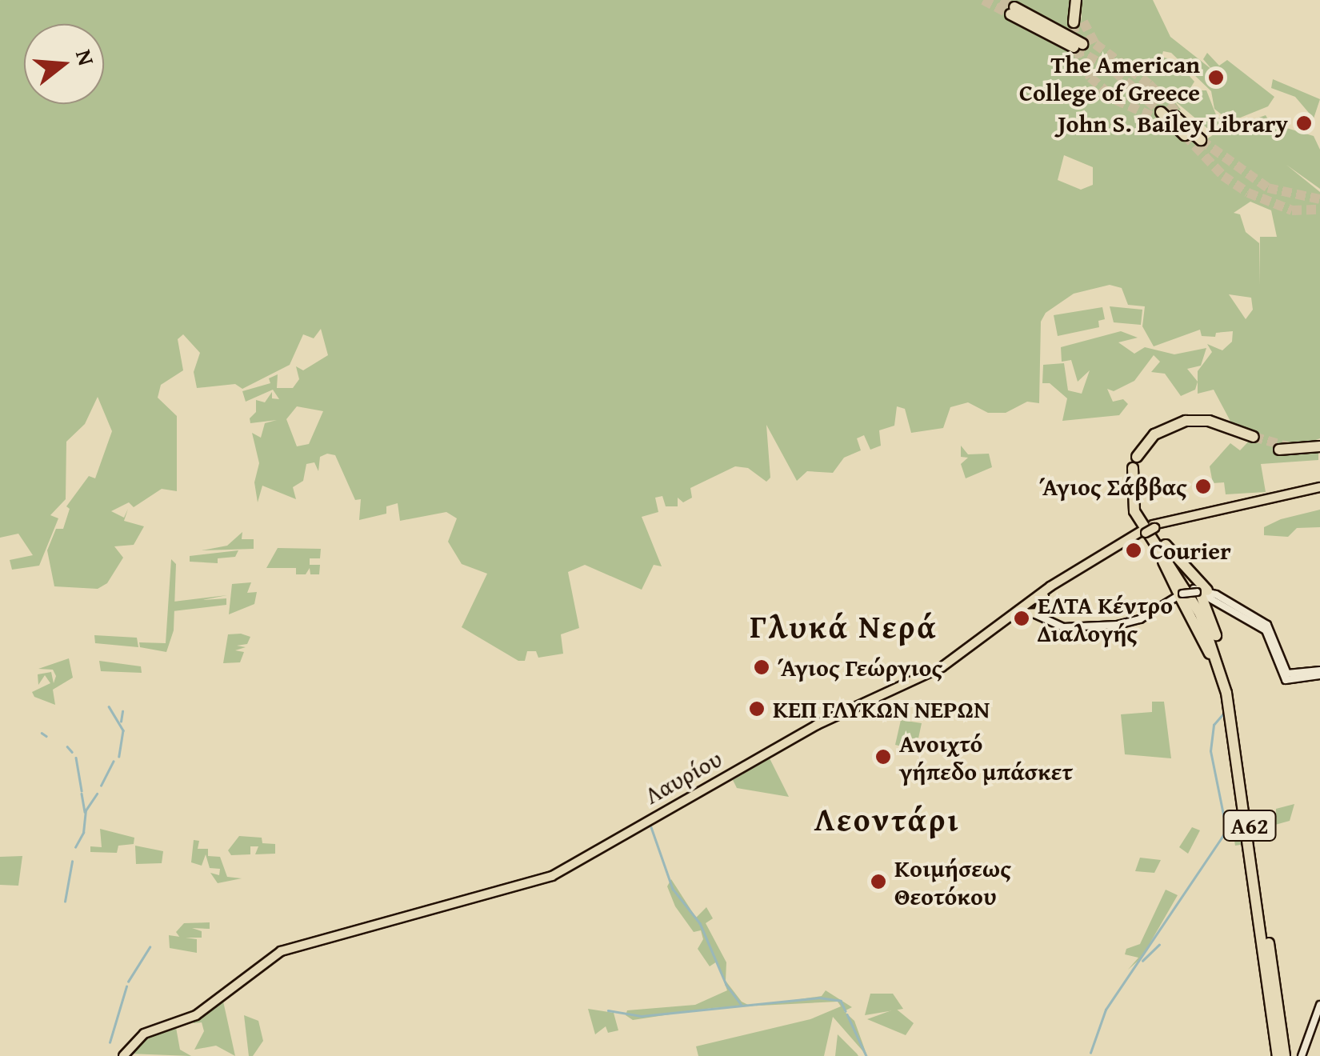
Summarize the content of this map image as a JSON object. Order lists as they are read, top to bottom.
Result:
{
  "streets": {
    "highway": ["Α62"],
    "main road": ["Λαυρίου"]
  },
  "crossings": [
    ["Λαυρίου", "Α62"]
  ],
  "districts": ["Γλυκά Νερά", "Λεοντάρι"],
  "places": [
    "The American College of Greece",
    "John S. Bailey Library",
    "Άγιος Σάββας",
    "Courier",
    "ΕΛΤΑ Κέντρο Διαλογής",
    "Άγιος Γεώργιος",
    "ΚΕΠ ΓΛΥΚΩΝ ΝΕΡΩΝ",
    "Ανοιχτό γήπεδο μπάσκετ",
    "Κοιμήσεως Θεοτόκου"
  ],
  "north": "right"
}
